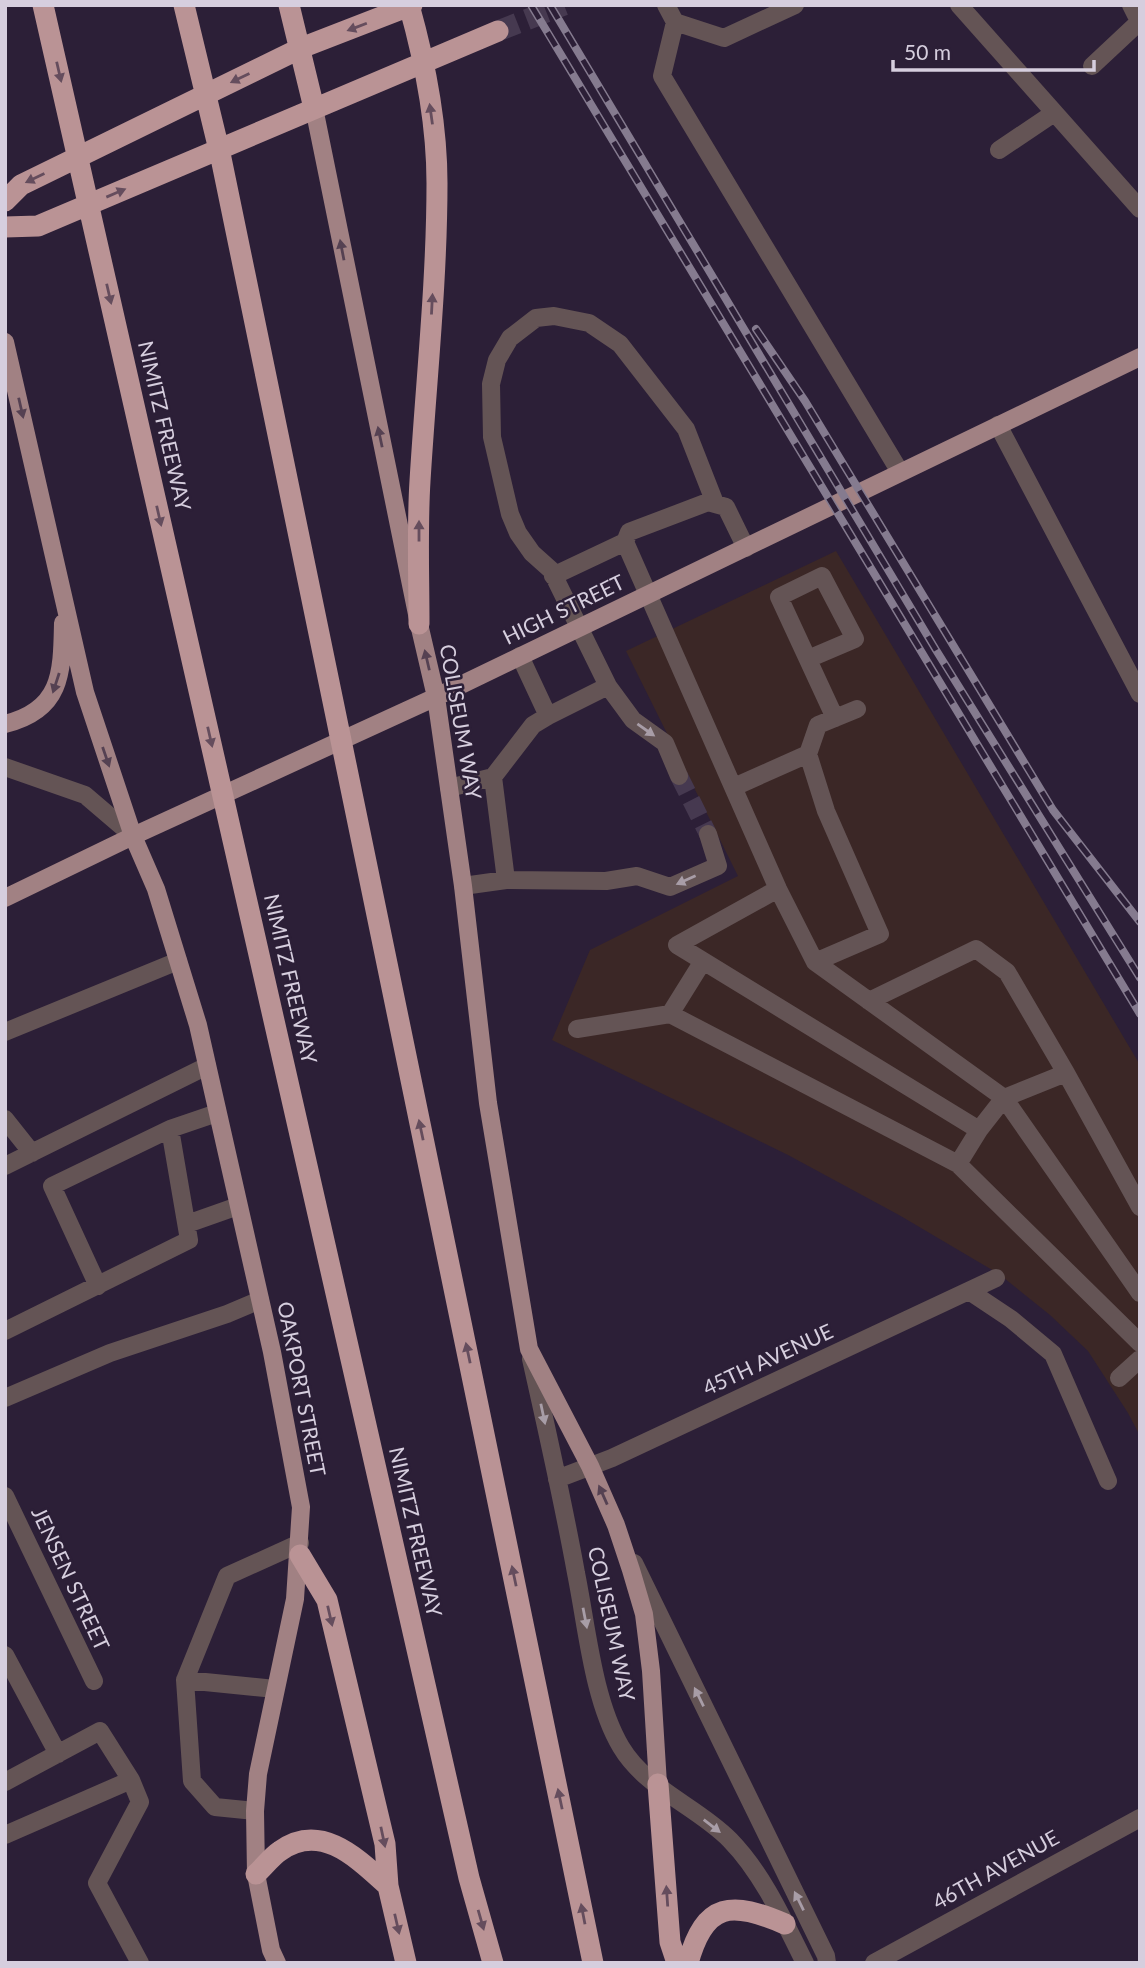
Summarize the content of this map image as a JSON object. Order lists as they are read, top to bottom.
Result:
{
  "streets": {
    "highway": ["NIMITZ FREEWAY"],
    "main road": ["HIGH STREET", "COLISEUM WAY", "OAKPORT STREET"],
    "street": ["45TH AVENUE", "JENSEN STREET", "46TH AVENUE"]
  },
  "crossings": [
    ["HIGH STREET", "COLISEUM WAY"],
    ["HIGH STREET", "OAKPORT STREET"],
    ["COLISEUM WAY", "45TH AVENUE"]
  ],
  "scale_bar": "50 m"
}
